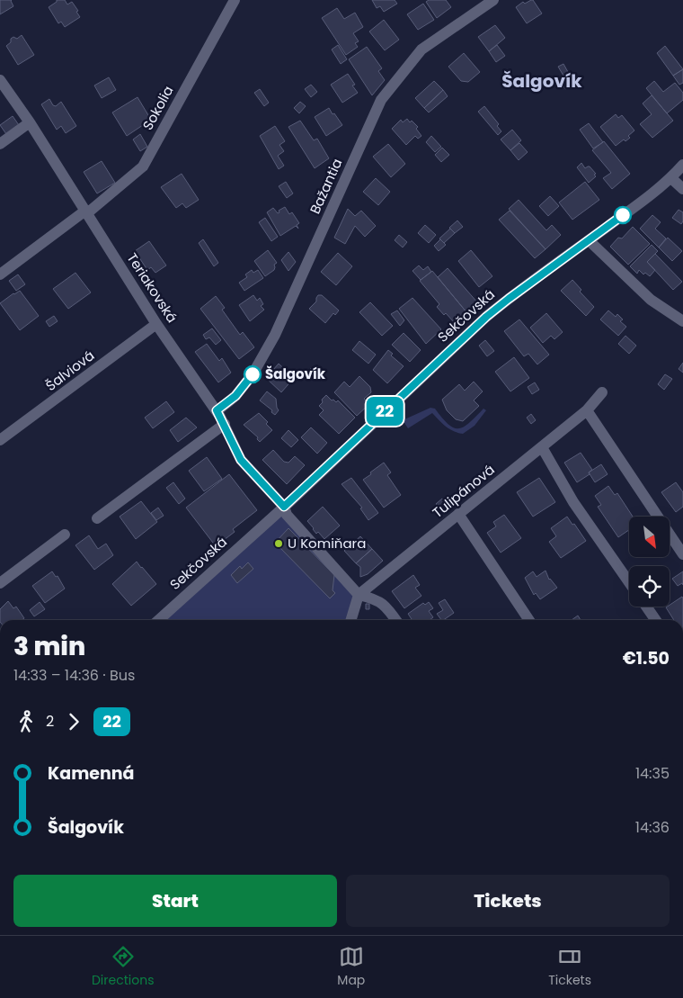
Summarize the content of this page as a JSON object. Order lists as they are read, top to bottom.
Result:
{
  "streets": {
    "street": [
      "Sokolia",
      "Bažantia",
      "Teriakovská",
      "Sekčovská",
      "Šalviová",
      "Tulipánová"
    ]
  },
  "crossings": [
    ["Sokolia", "Teriakovská"],
    ["Bažantia", "Teriakovská"],
    ["Teriakovská", "Sekčovská"],
    ["Teriakovská", "Šalviová"]
  ],
  "districts": ["Šalgovík"],
  "places": ["Šalgovík", "U Komiňara"],
  "lines": ["bus line 22"],
  "north": "bottom right",
  "page": {
    "on_map": "22",
    "heading": ["3 min", "14:33 – 14:36 · Bus", "€1.50"],
    "legs": ["2", "22"],
    "list": [
      {
        "name": "Kamenná",
        "value": "14:35"
      },
      {
        "name": "Šalgovík",
        "value": "14:36"
      }
    ],
    "buttons": ["Start", "Tickets"],
    "tabs": ["Directions", "Map", "Tickets"]
  }
}
